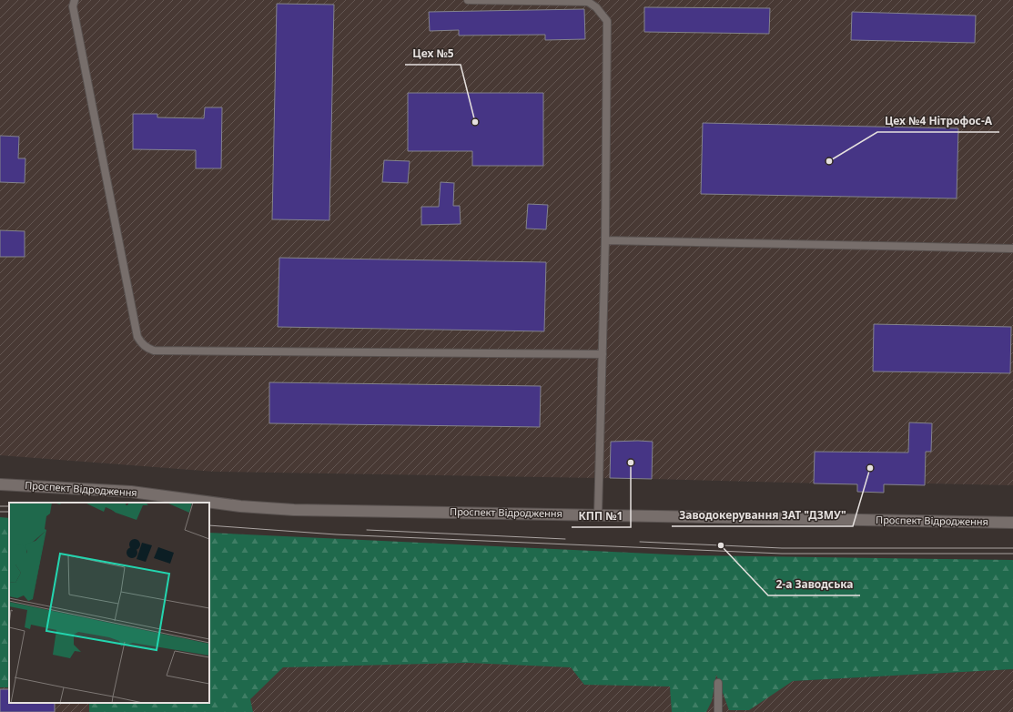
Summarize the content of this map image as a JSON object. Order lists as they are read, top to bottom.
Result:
{
  "streets": {
    "street": ["Проспект Відродження"]
  },
  "places": [
    "Цех №5",
    "Цех №4 Нітрофос-А",
    "КПП №1",
    "Заводокерування ЗАТ \"ДЗМУ\"",
    "2-а Заводська"
  ]
}
